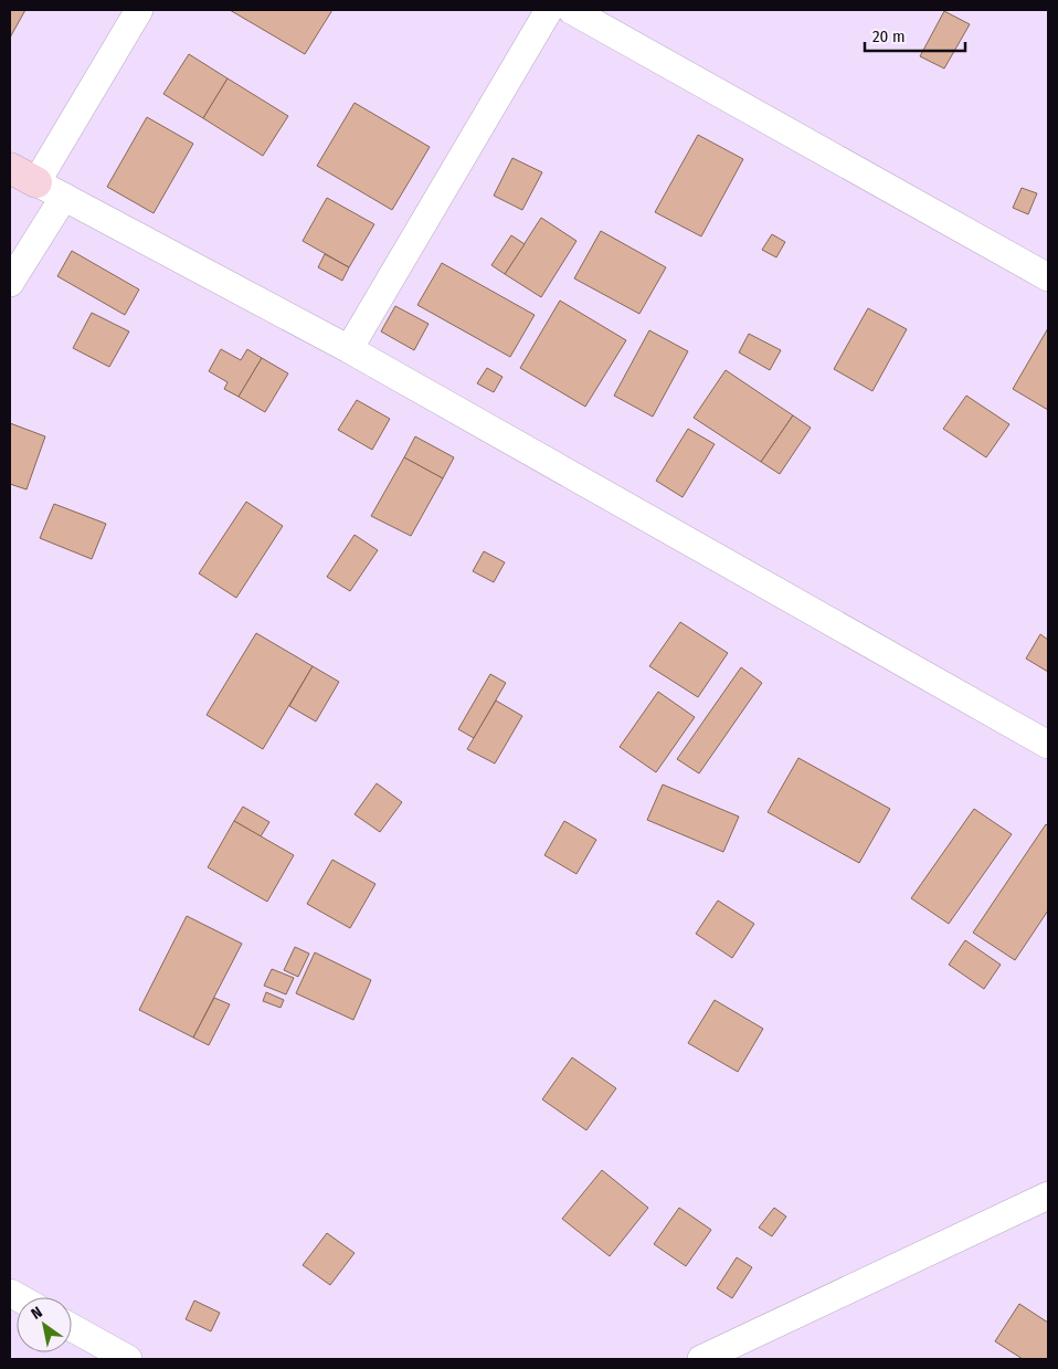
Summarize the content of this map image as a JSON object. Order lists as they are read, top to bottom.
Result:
{
  "scale_bar": "20 m",
  "north": "top left"
}
